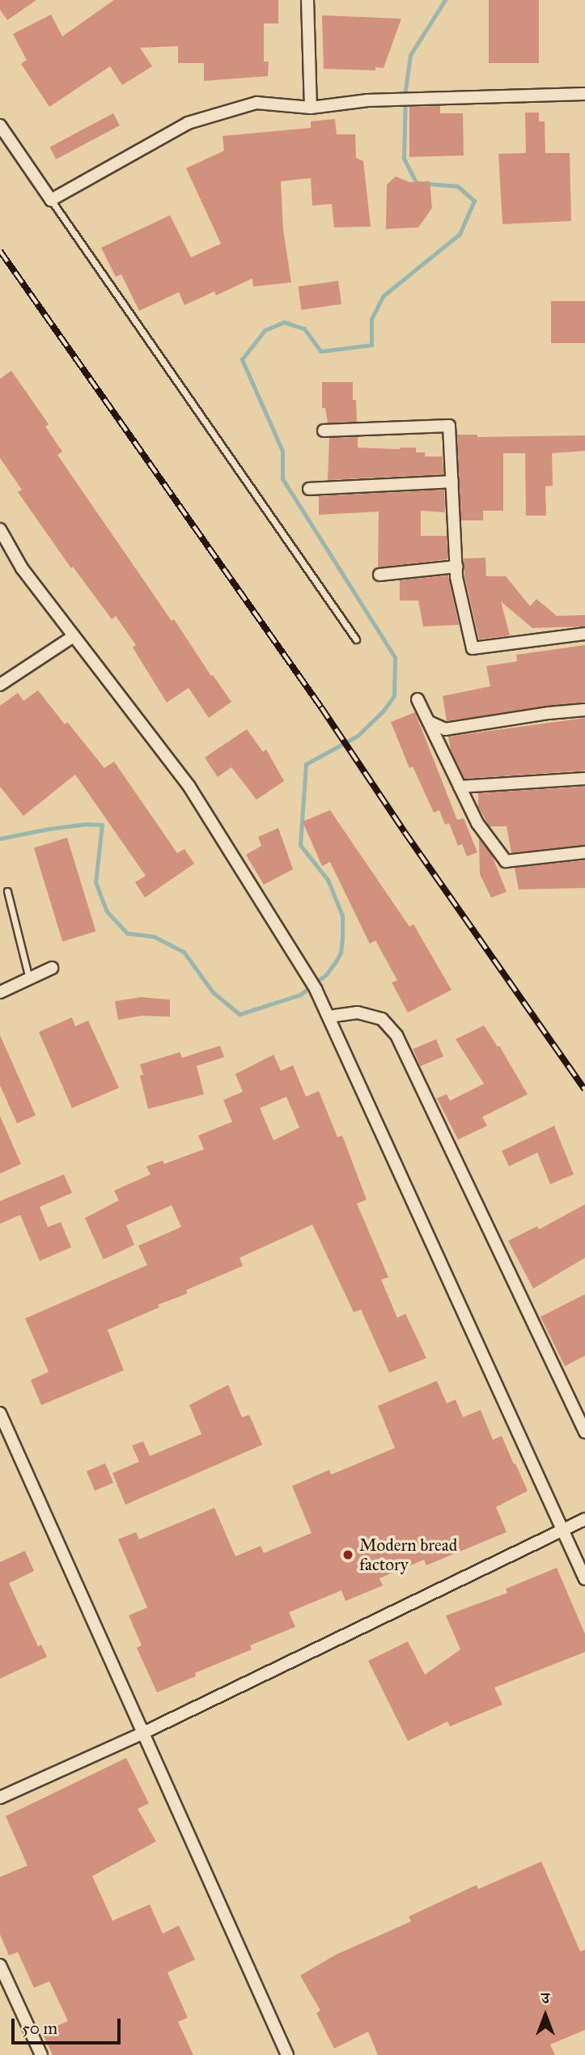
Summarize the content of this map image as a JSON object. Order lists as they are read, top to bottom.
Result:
{
  "places": ["Modern bread factory"],
  "scale_bar": "50 m",
  "north": "top"
}
